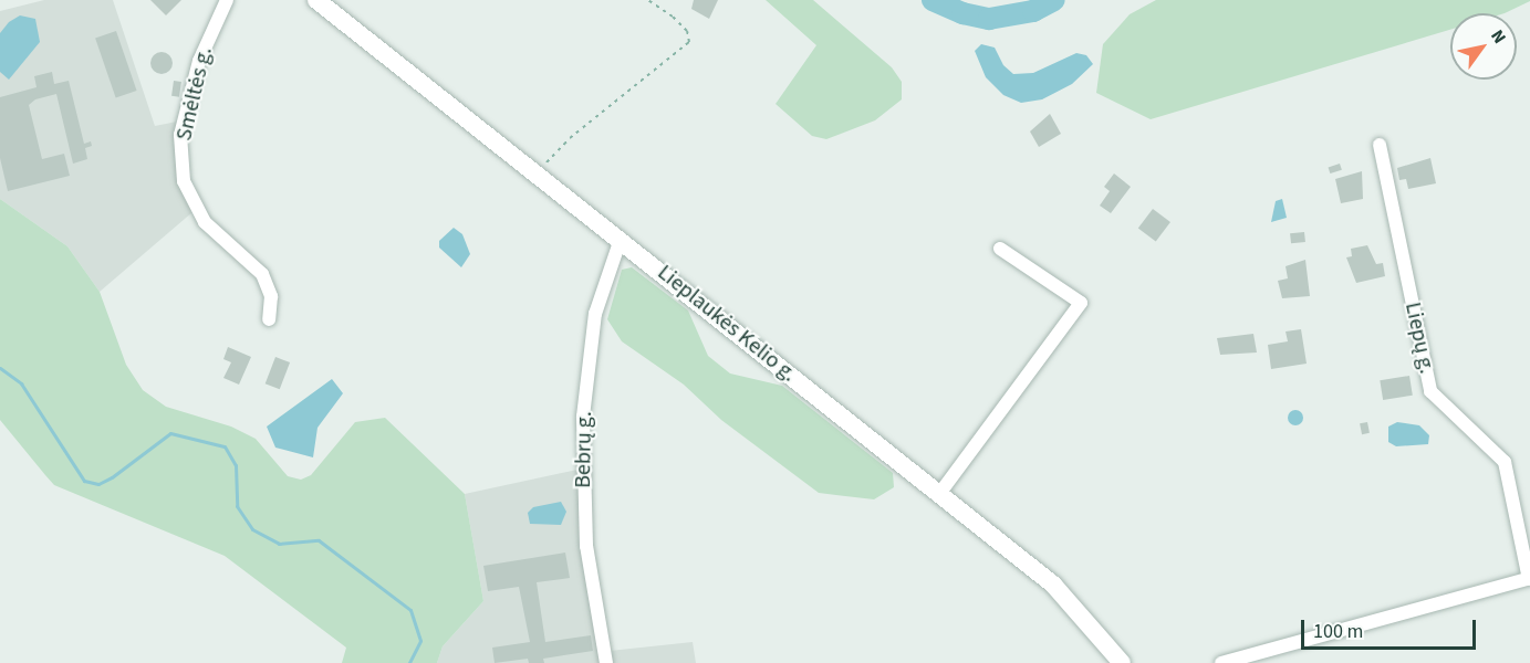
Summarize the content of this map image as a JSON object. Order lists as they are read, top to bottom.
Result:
{
  "streets": {
    "main road": ["Lieplaukės Kelio g."],
    "street": ["Smėltės g.", "Liepų g.", "Bebrų g."]
  },
  "crossings": [
    ["Lieplaukės Kelio g.", "Bebrų g."]
  ],
  "scale_bar": "100 m",
  "north": "top right"
}
